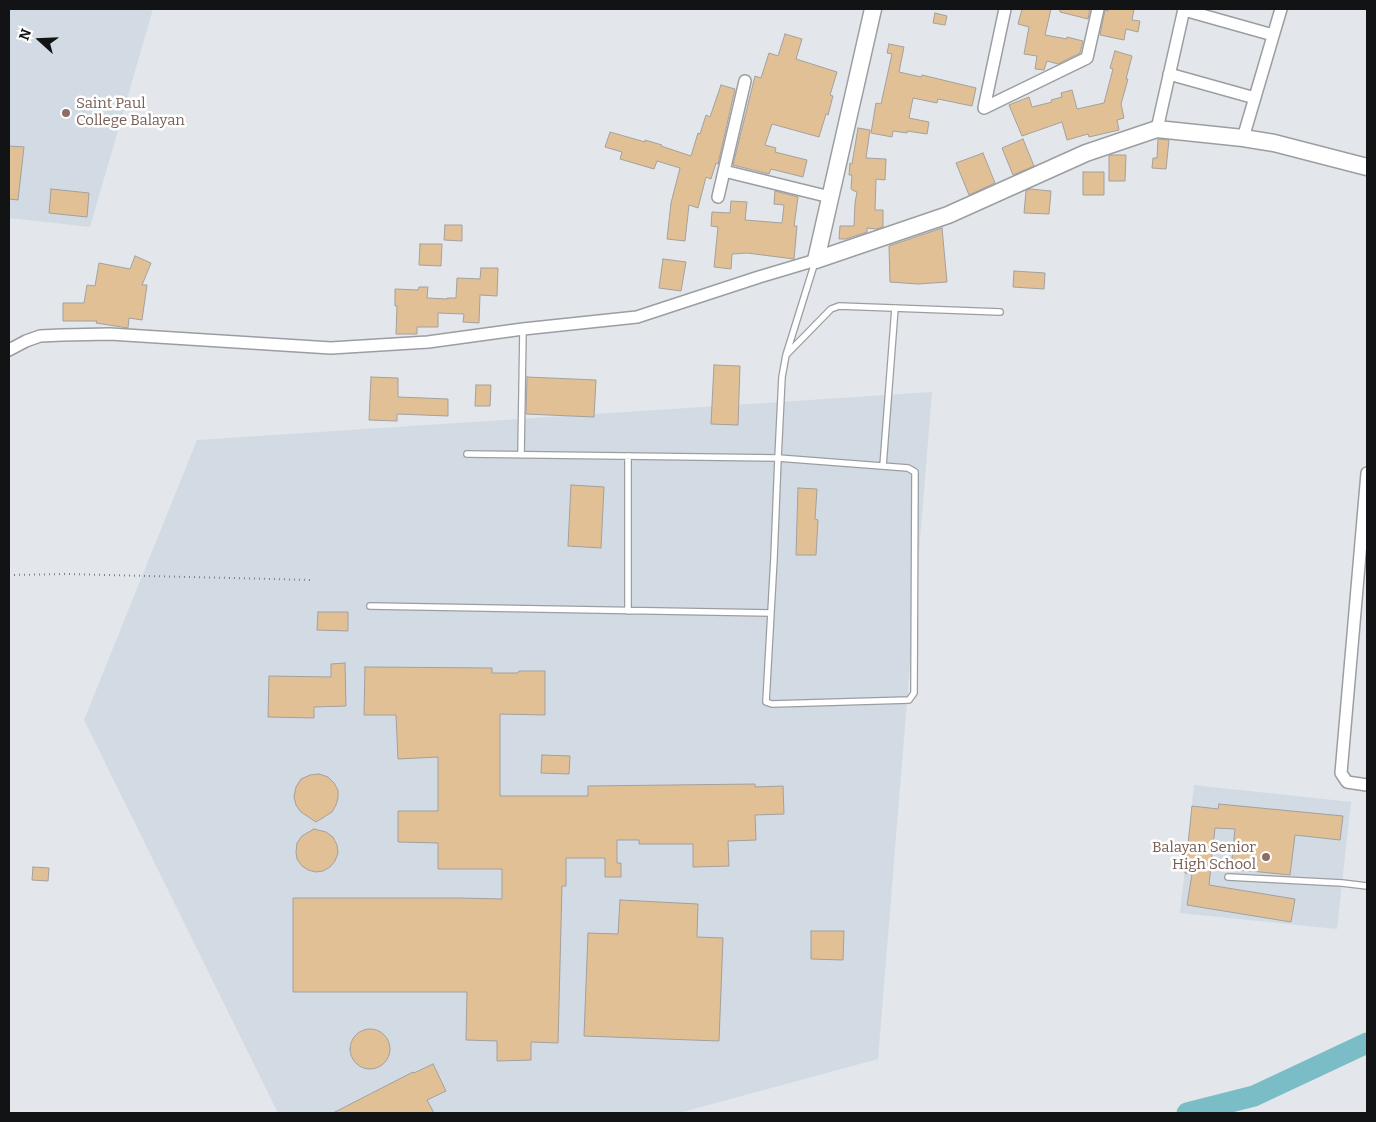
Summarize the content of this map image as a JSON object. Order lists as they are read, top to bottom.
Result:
{
  "places": ["Saint Paul College Balayan", "Balayan Senior High School"],
  "north": "left"
}
